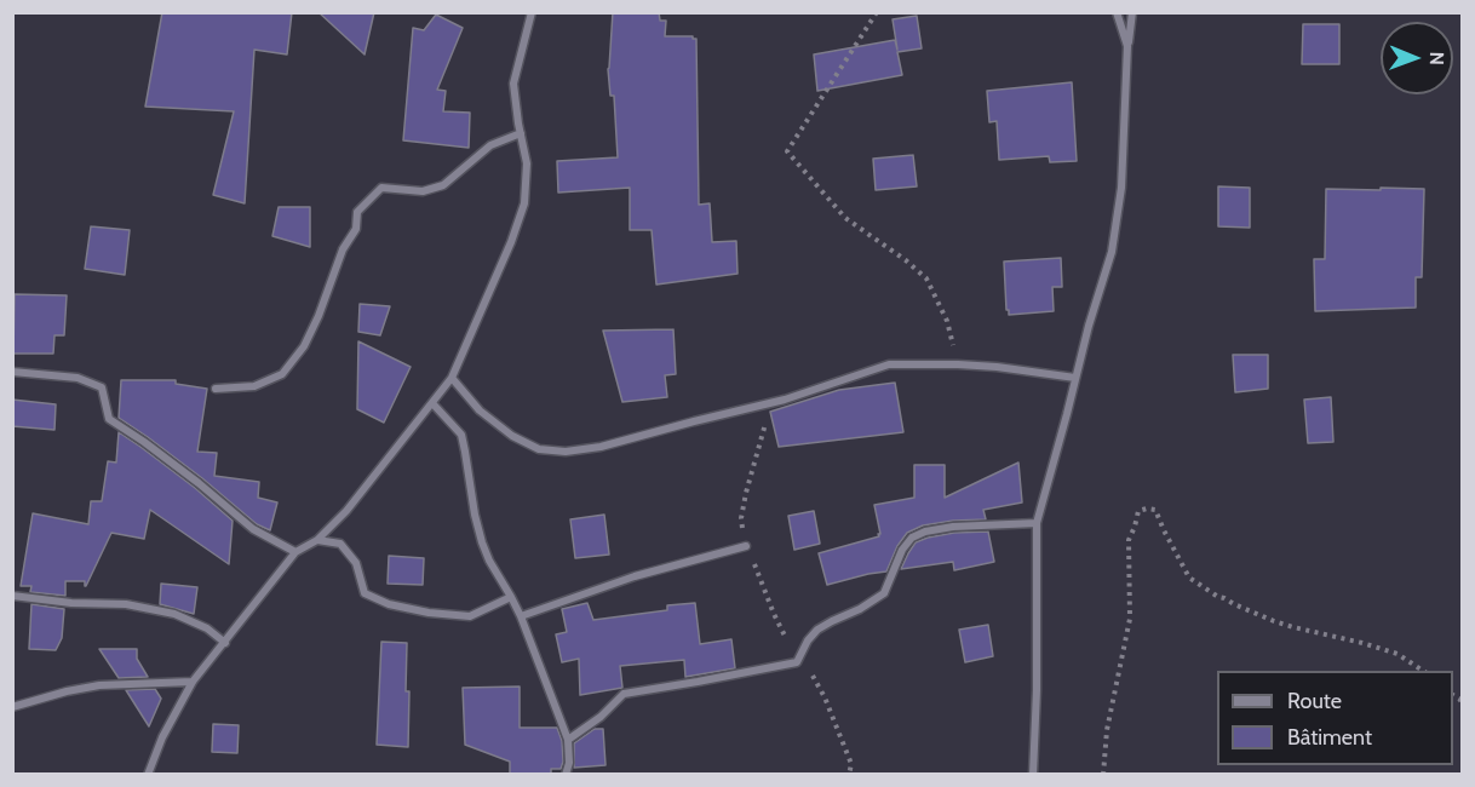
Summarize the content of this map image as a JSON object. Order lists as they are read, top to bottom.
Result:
{
  "legend": ["Route", "Bâtiment"],
  "north": "right"
}
